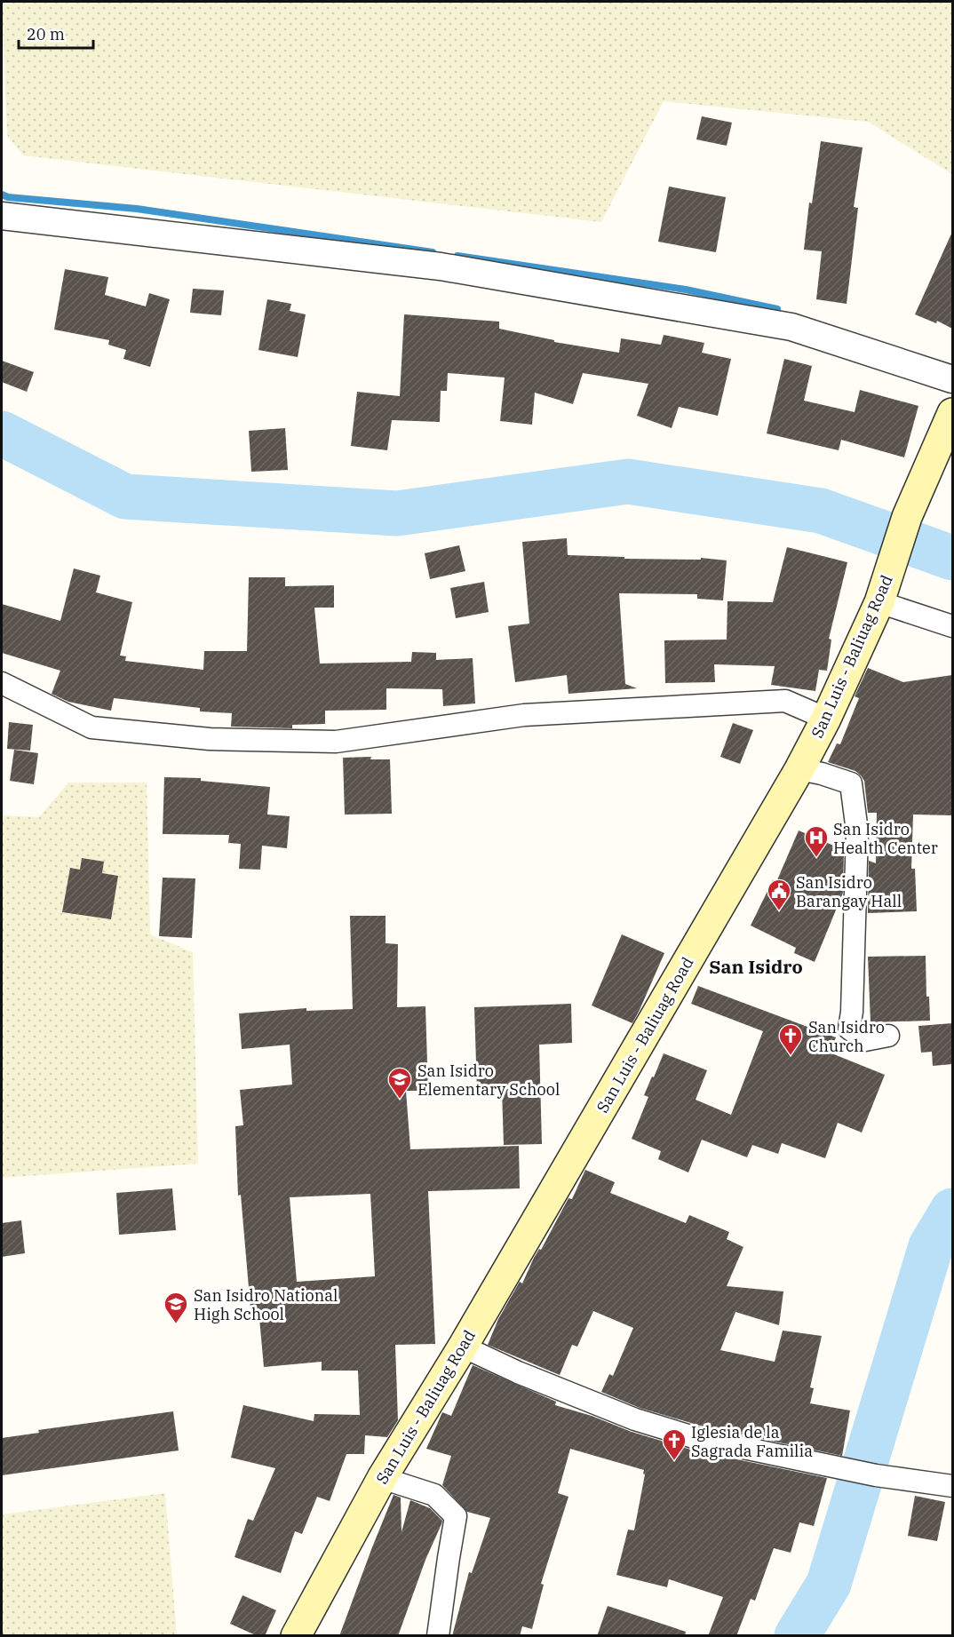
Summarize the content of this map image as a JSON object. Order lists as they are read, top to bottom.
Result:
{
  "streets": {
    "main road": ["San Luis - Baliuag Road"]
  },
  "districts": ["San Isidro"],
  "places": {
    "hospital": ["San Isidro Health Center"],
    "public building": ["San Isidro Barangay Hall"],
    "church": ["San Isidro Church", "Iglesia de la Sagrada Familia"],
    "school or university": ["San Isidro Elementary School", "San Isidro National High School"]
  },
  "scale_bar": "20 m"
}
